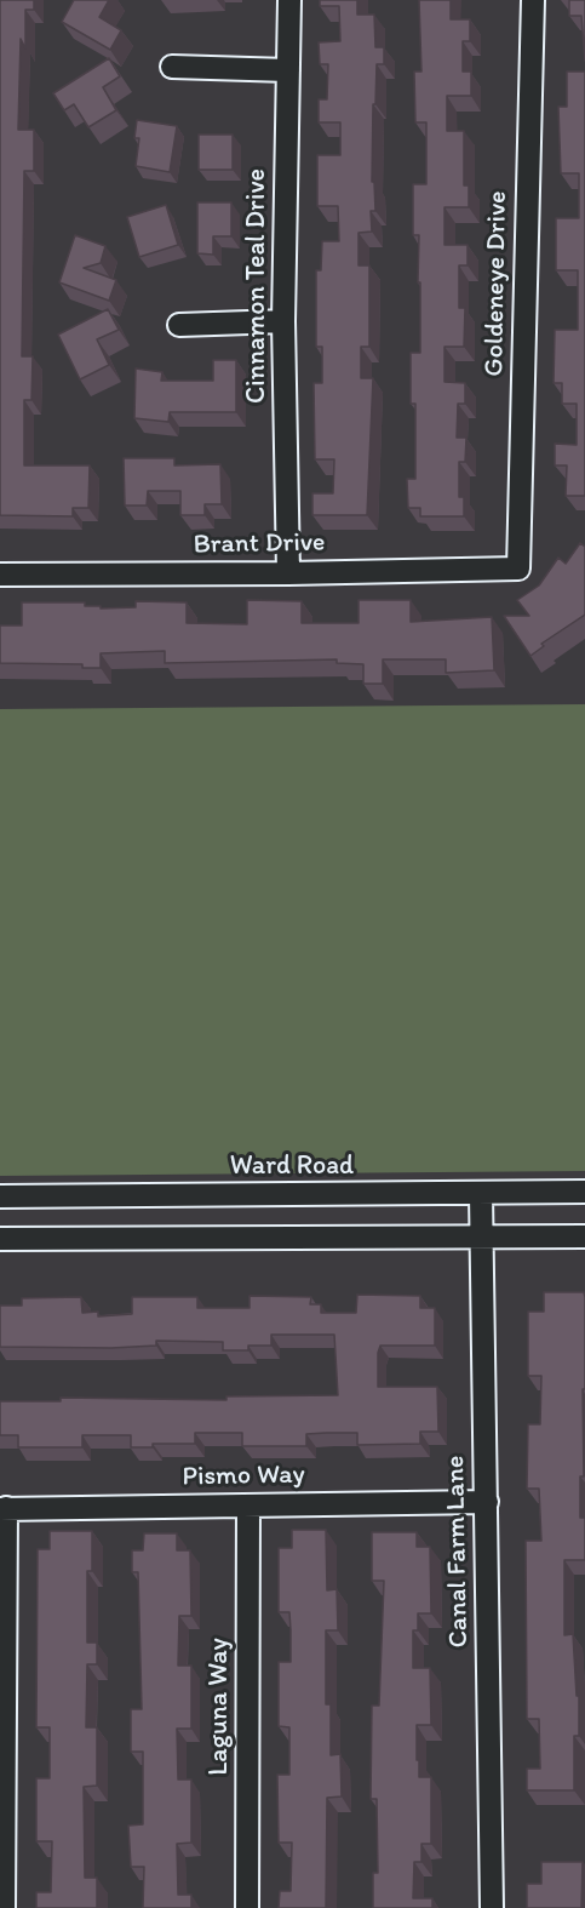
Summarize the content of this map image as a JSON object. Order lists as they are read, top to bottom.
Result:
{
  "streets": {
    "street": [
      "Goldeneye Drive",
      "Cinnamon Teal Drive",
      "Brant Drive",
      "Ward Road",
      "Pismo Way",
      "Canal Farm Lane",
      "Laguna Way"
    ]
  },
  "crossings": [
    ["Goldeneye Drive", "Brant Drive"],
    ["Cinnamon Teal Drive", "Brant Drive"],
    ["Ward Road", "Canal Farm Lane"],
    ["Pismo Way", "Canal Farm Lane"],
    ["Pismo Way", "Laguna Way"]
  ]
}
